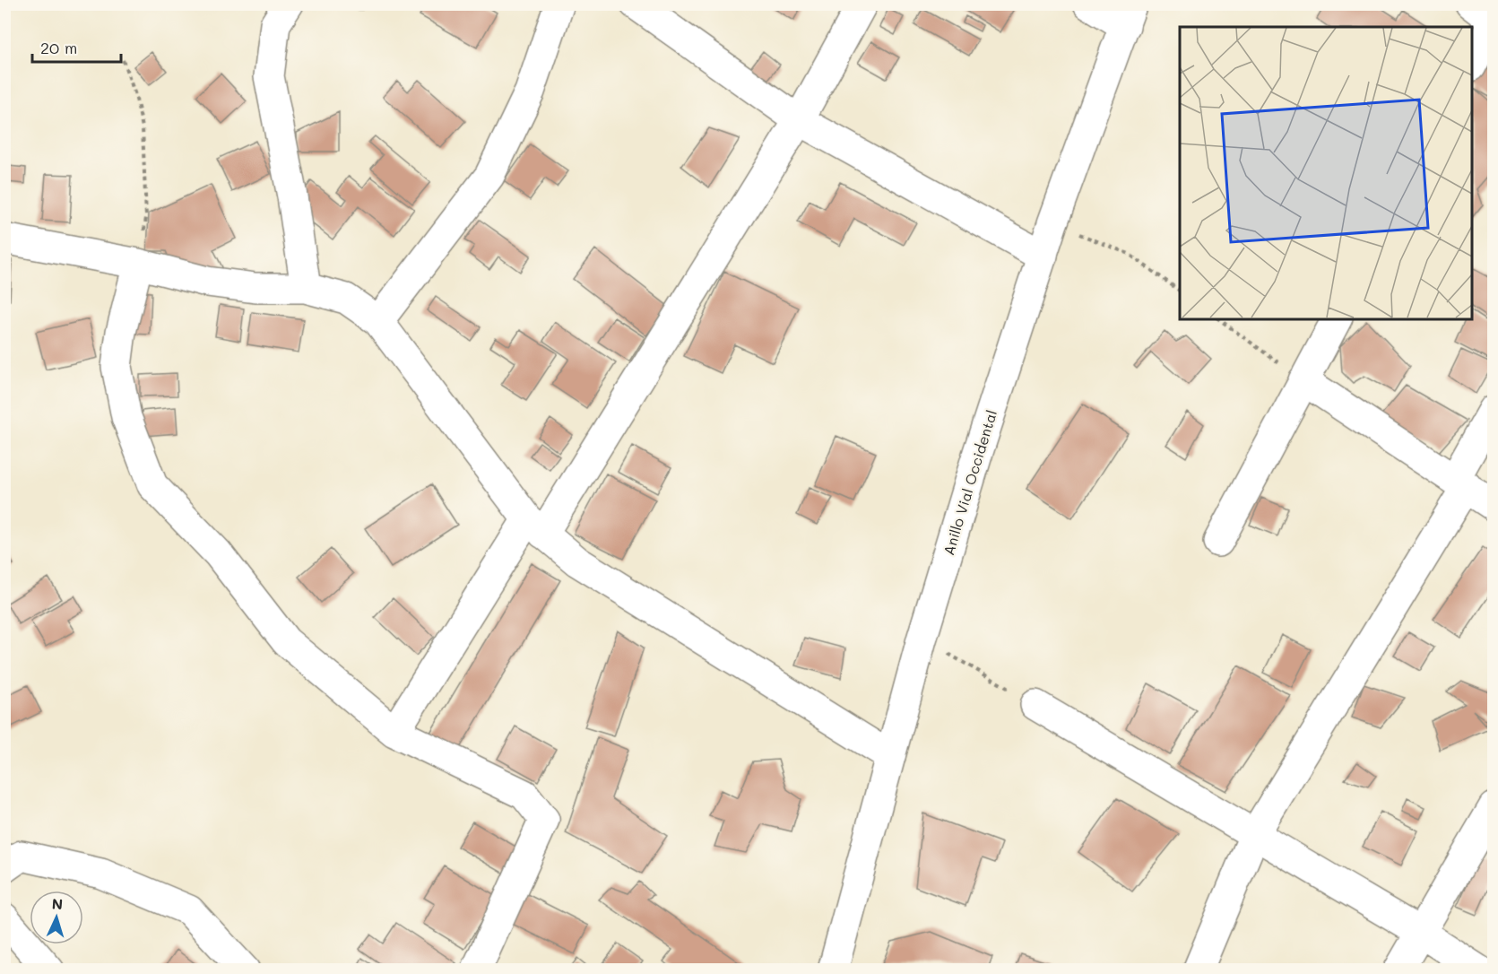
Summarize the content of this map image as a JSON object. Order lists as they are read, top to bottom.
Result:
{
  "streets": {
    "main road": ["Anillo Vial Occidental"]
  },
  "scale_bar": "20 m",
  "north": "top"
}
